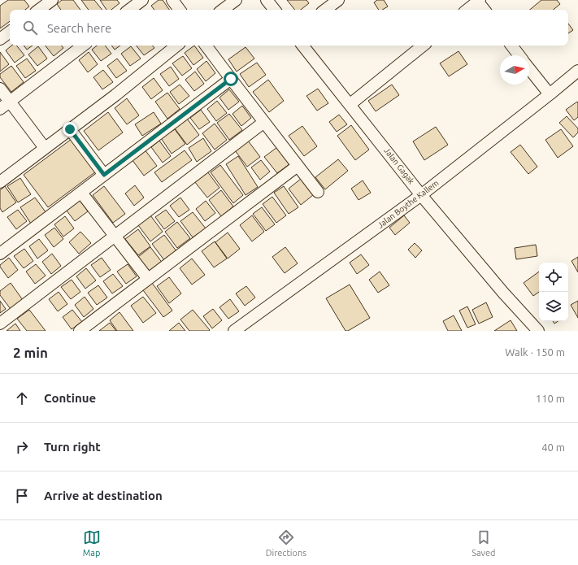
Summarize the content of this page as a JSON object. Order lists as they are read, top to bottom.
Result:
{
  "streets": {
    "street": ["Jalan Gagak", "Jalan Boythe Kallem"]
  },
  "crossings": [
    ["Jalan Gagak", "Jalan Boythe Kallem"]
  ],
  "north": "right",
  "page": {
    "search": "Search here",
    "heading": ["2 min", "Walk · 150 m"],
    "list": [
      ["Continue", "110 m"],
      ["Turn right", "40 m"],
      "Arrive at destination"
    ],
    "nav": ["Map", "Directions", "Saved"]
  }
}
